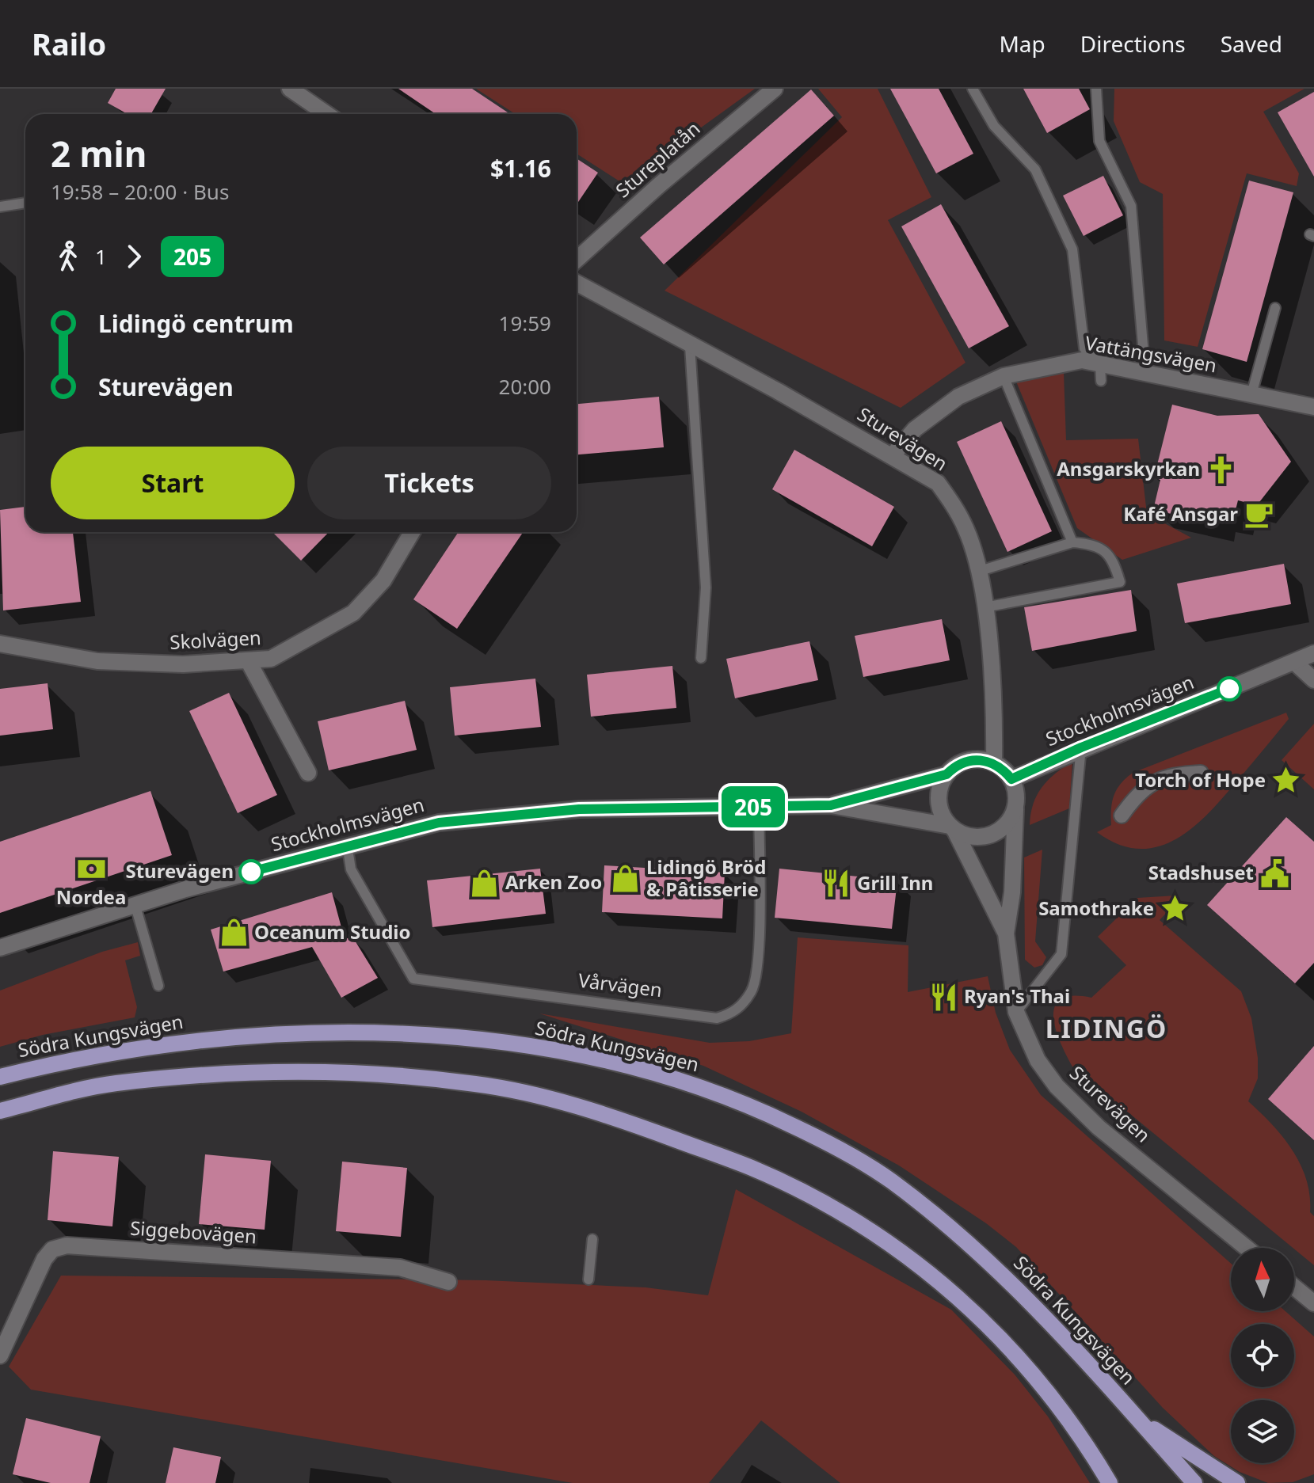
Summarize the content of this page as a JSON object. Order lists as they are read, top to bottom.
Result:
{
  "streets": {
    "main road": ["Södra Kungsvägen"],
    "street": [
      "Stureplatån",
      "Vattängsvägen",
      "Sturevägen",
      "Skolvägen",
      "Stockholmsvägen",
      "Siggebovägen"
    ],
    "lane": ["Vårvägen"]
  },
  "crossings": [
    ["Vattängsvägen", "Sturevägen"],
    ["Sturevägen", "Stockholmsvägen"],
    ["Stockholmsvägen", "Vårvägen"]
  ],
  "districts": ["LIDINGÖ"],
  "places": {
    "church": ["Ansgarskyrkan"],
    "cafe": ["Kafé Ansgar"],
    "place": ["Torch of Hope", "Samothrake"],
    "bank": ["Nordea"],
    "other": ["Sturevägen"],
    "public building": ["Stadshuset"],
    "shop": ["Lidingö Bröd & Pâtisserie", "Arken Zoo", "Oceanum Studio"],
    "restaurant": ["Grill Inn", "Ryan's Thai"]
  },
  "lines": ["bus line 205"],
  "north": "top",
  "page": {
    "header": "Railo",
    "nav": ["Map", "Directions", "Saved"],
    "on_map": "205",
    "heading": ["2 min", "19:58 – 20:00 · Bus", "$1.16"],
    "legs": ["1", "205"],
    "list": [
      {
        "name": "Lidingö centrum",
        "value": "19:59"
      },
      {
        "name": "Sturevägen",
        "value": "20:00"
      }
    ],
    "buttons": ["Start", "Tickets"]
  }
}
